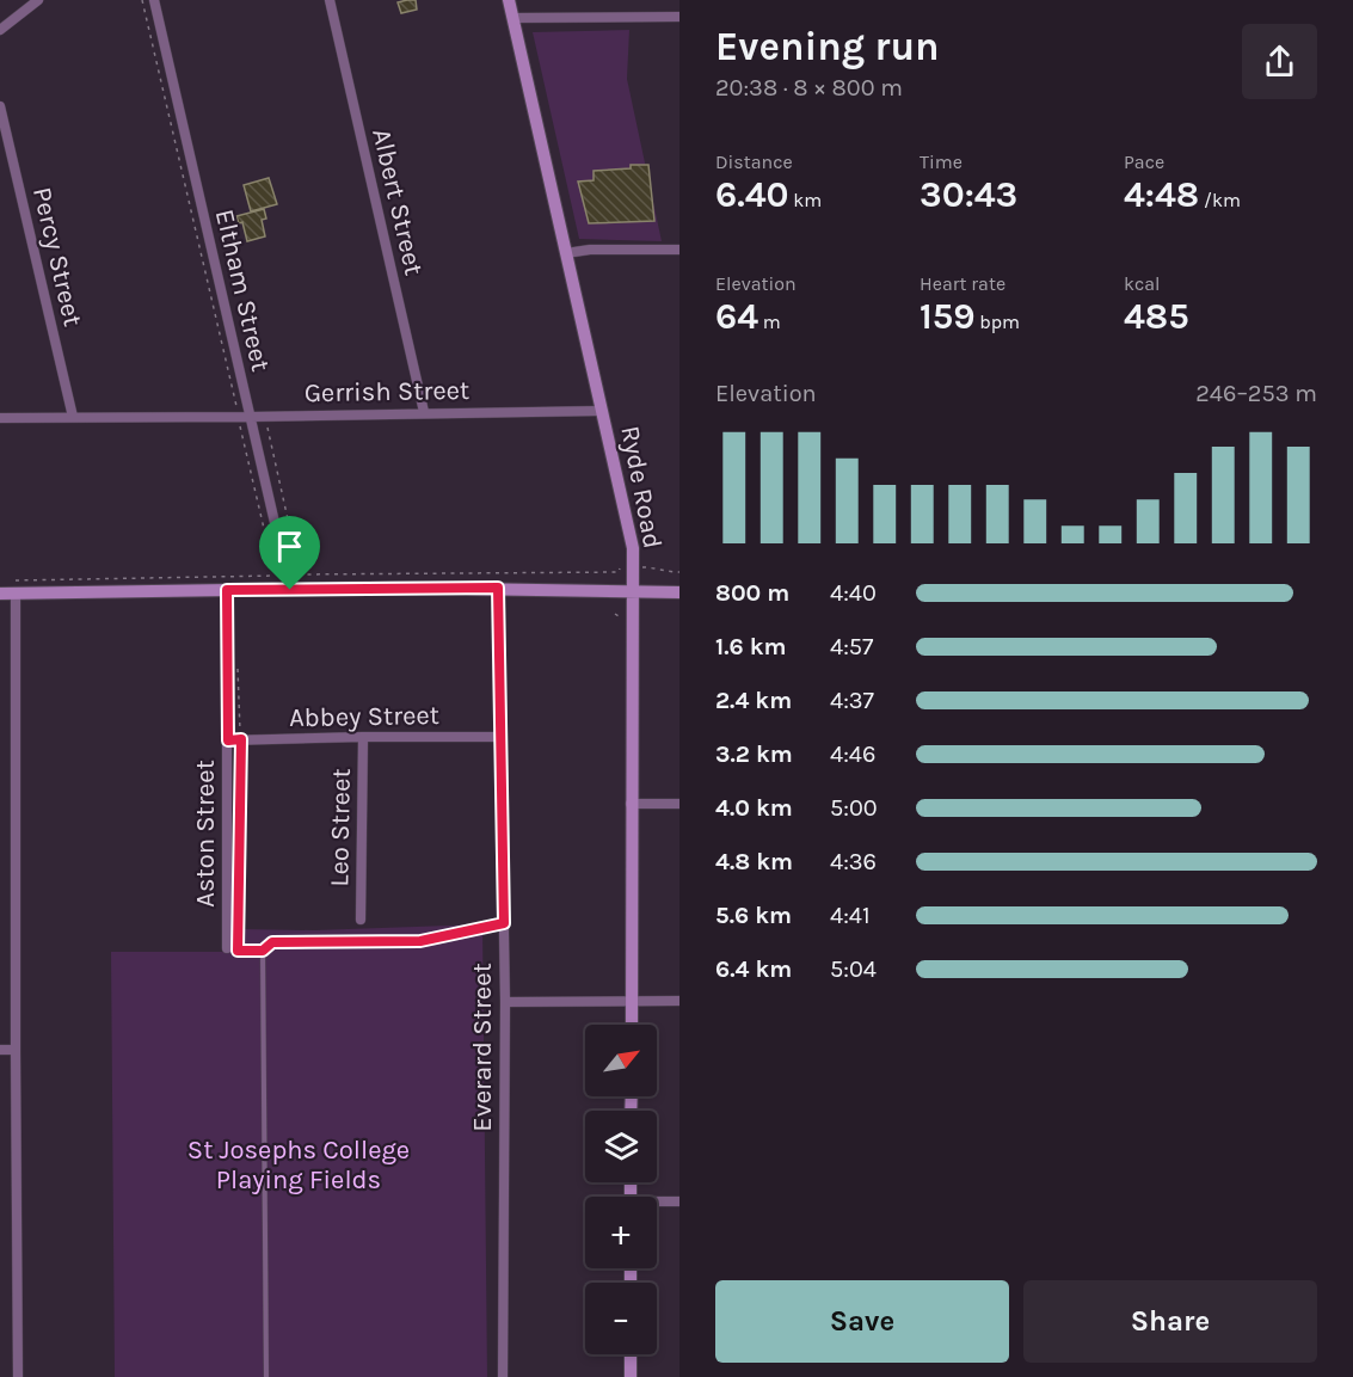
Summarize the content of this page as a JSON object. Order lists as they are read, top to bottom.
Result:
{
  "streets": {
    "main road": ["Ryde Road"],
    "street": [
      "Albert Street",
      "Percy Street",
      "Eltham Street",
      "Gerrish Street",
      "Abbey Street",
      "Leo Street",
      "Aston Street",
      "Everard Street"
    ]
  },
  "crossings": [
    ["Albert Street", "Gerrish Street"],
    ["Percy Street", "Gerrish Street"],
    ["Eltham Street", "Gerrish Street"],
    ["Gerrish Street", "Ryde Road"],
    ["Abbey Street", "Leo Street"],
    ["Abbey Street", "Aston Street"],
    ["Abbey Street", "Everard Street"]
  ],
  "parks": ["St Josephs College Playing Fields"],
  "north": "top right",
  "page": {
    "heading": ["Evening run", "20:38 · 8 × 800 m"],
    "stats": [
      ["Distance", "6.40 km"],
      ["Time", "30:43"],
      ["Pace", "4:48 /km"],
      ["Elevation", "64 m"],
      ["Heart rate", "159 bpm"],
      ["kcal", "485"]
    ],
    "chart": ["Elevation", "246–253 m"],
    "list": [
      {
        "name": "800 m",
        "note": "4:40"
      },
      {
        "name": "1.6 km",
        "note": "4:57"
      },
      {
        "name": "2.4 km",
        "note": "4:37"
      },
      {
        "name": "3.2 km",
        "note": "4:46"
      },
      {
        "name": "4.0 km",
        "note": "5:00"
      },
      {
        "name": "4.8 km",
        "note": "4:36"
      },
      {
        "name": "5.6 km",
        "note": "4:41"
      },
      {
        "name": "6.4 km",
        "note": "5:04"
      }
    ],
    "map_buttons": ["+", "−"],
    "buttons": ["Save", "Share"]
  }
}
